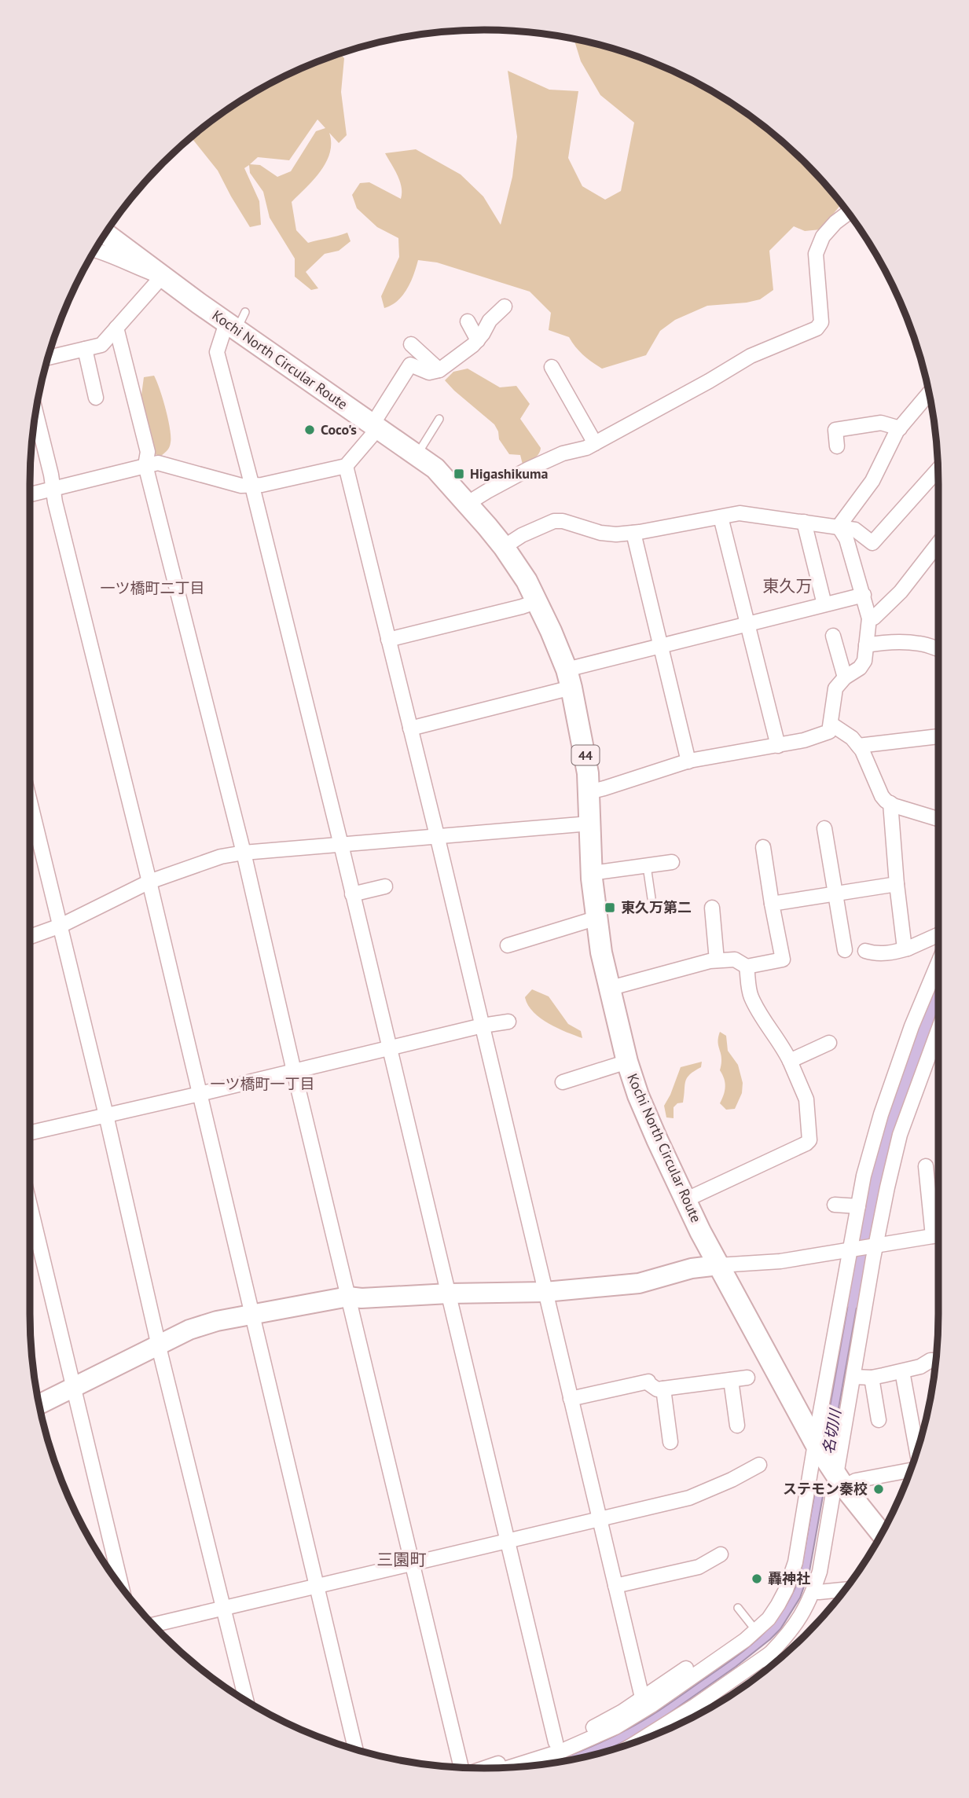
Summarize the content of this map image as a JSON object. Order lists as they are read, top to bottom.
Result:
{
  "streets": {
    "main road": ["Kochi North Circular Route", "44"]
  },
  "districts": [
    "東久万",
    "一ツ橋町二丁目",
    "一ツ橋町一丁目",
    "三園町"
  ],
  "water": ["名切川"],
  "places": {
    "other": ["Coco's", "ステモン秦校", "轟神社"],
    "transit": ["Higashikuma", "東久万第二"]
  }
}
